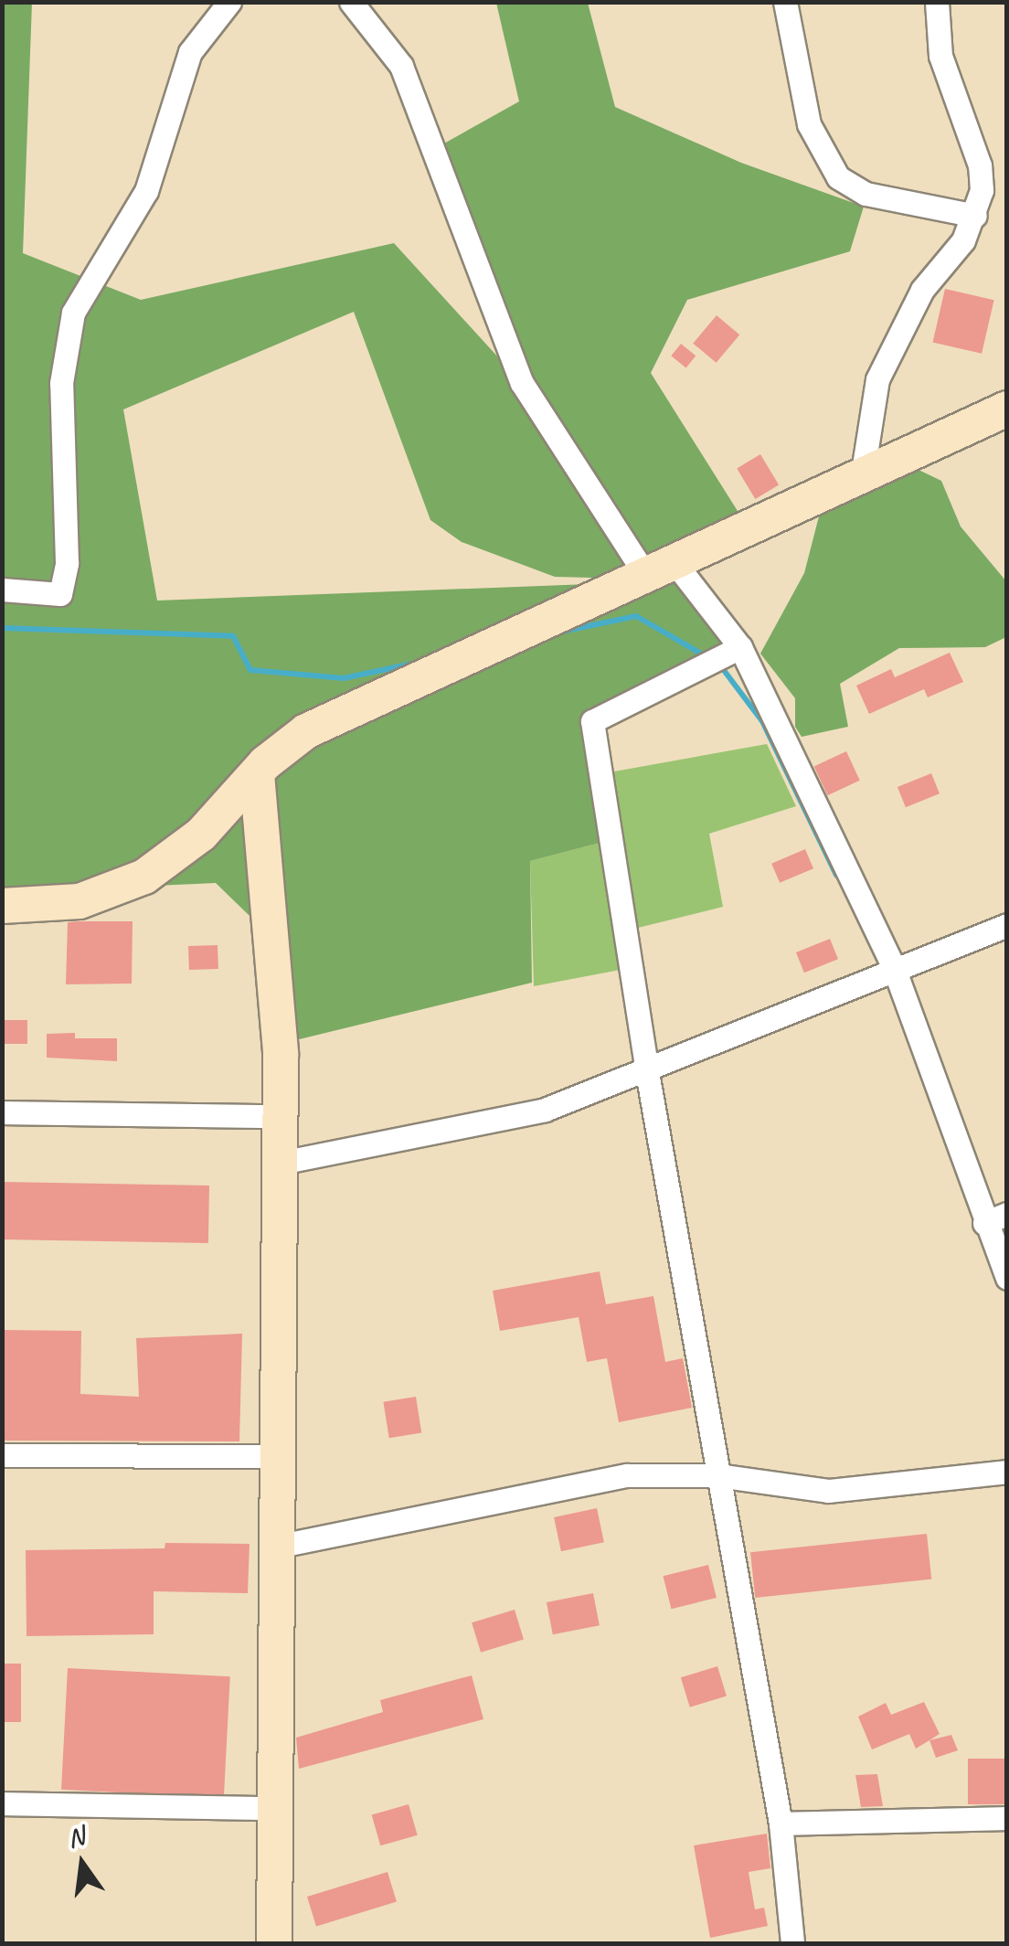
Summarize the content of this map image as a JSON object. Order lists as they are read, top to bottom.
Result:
{
  "north": "top"
}
